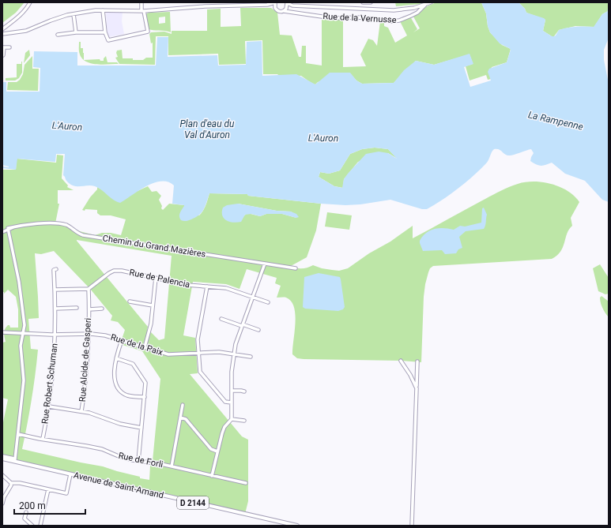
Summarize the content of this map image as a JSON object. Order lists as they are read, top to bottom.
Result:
{
  "streets": {
    "main road": ["Avenue de Saint-Amand", "D 2144"],
    "street": [
      "Rue de la Vernusse",
      "Chemin du Grand Mazières",
      "Rue de Palencia",
      "Rue de la Paix",
      "Rue Alcide de Gasperi",
      "Rue Robert Schuman",
      "Rue de Forli"
    ]
  },
  "crossings": [
    ["Rue de Palencia", "Rue Alcide de Gasperi"],
    ["Rue de la Paix", "Rue Alcide de Gasperi"],
    ["Rue de la Paix", "Rue Robert Schuman"],
    ["Rue Robert Schuman", "Rue de Forli"]
  ],
  "water": ["La Rampenne", "Plan d'eau du Val d'Auron", "L'Auron"],
  "scale_bar": "200 m"
}
